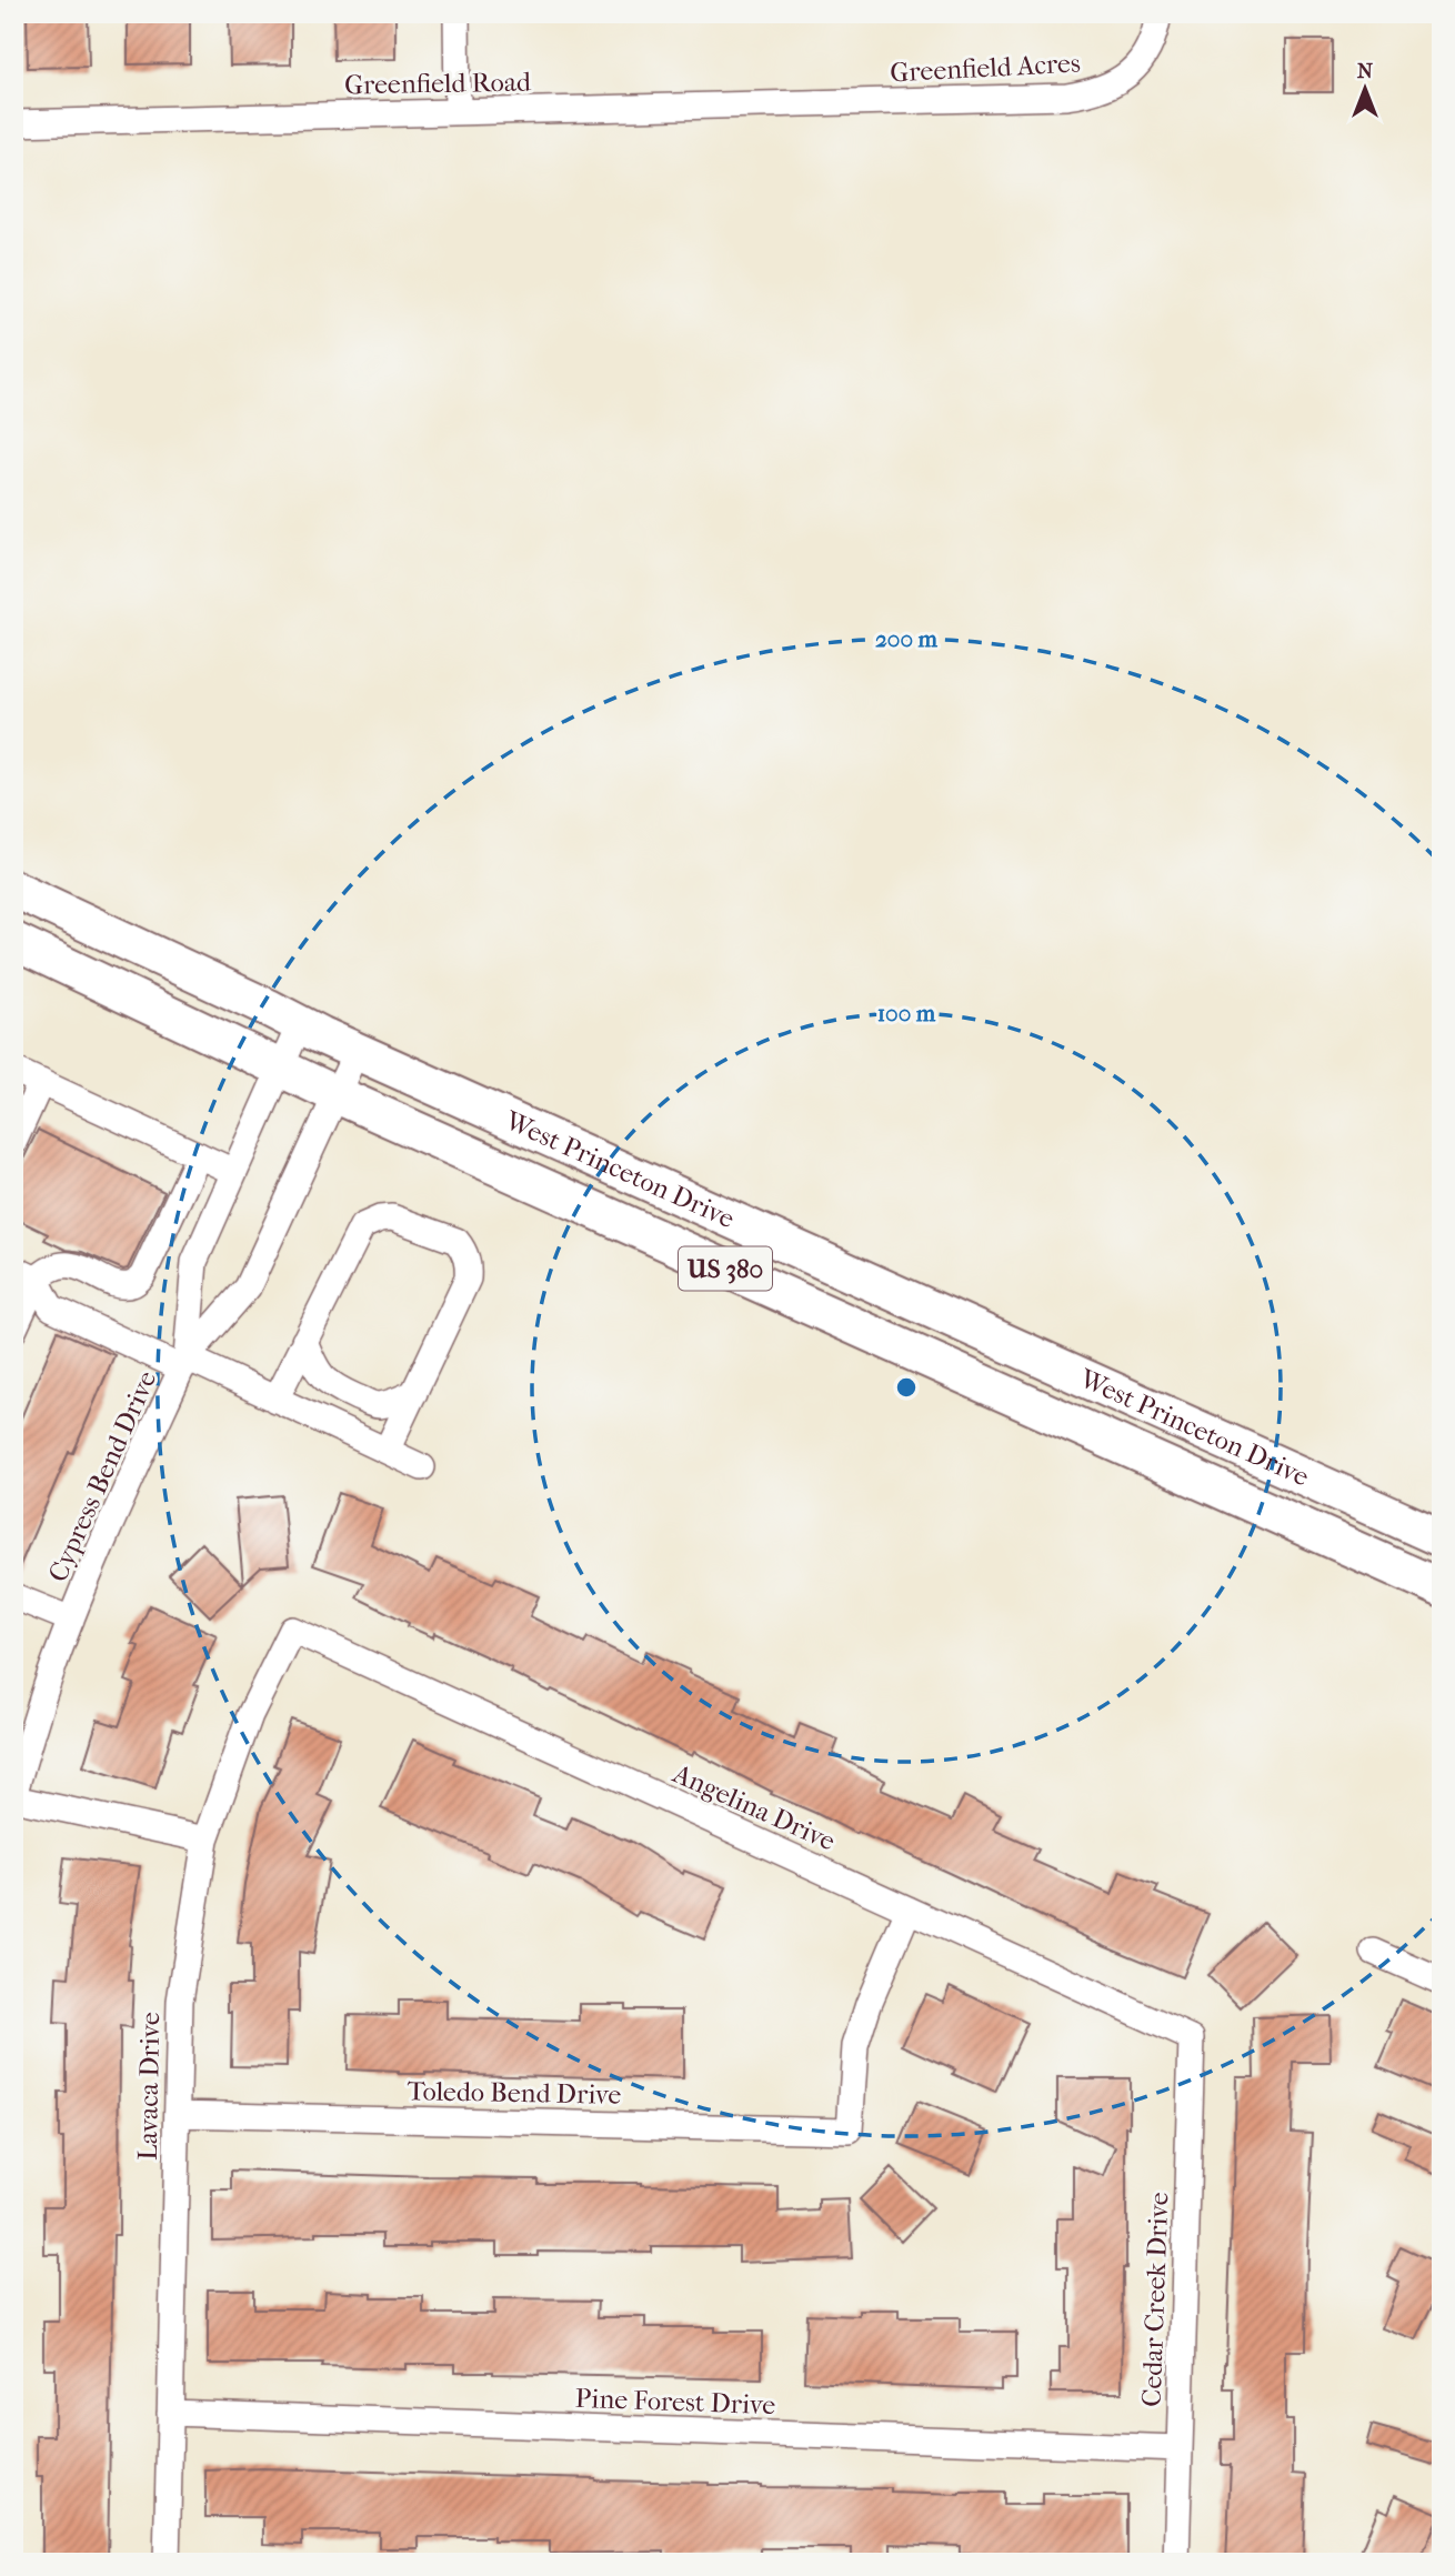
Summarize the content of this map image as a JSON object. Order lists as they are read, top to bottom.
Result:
{
  "streets": {
    "highway": ["West Princeton Drive", "US 380"],
    "street": [
      "Greenfield Acres",
      "Greenfield Road",
      "Cypress Bend Drive",
      "Angelina Drive",
      "Lavaca Drive",
      "Toledo Bend Drive",
      "Cedar Creek Drive",
      "Pine Forest Drive"
    ]
  },
  "crossings": [
    ["Greenfield Acres", "Greenfield Road"],
    ["West Princeton Drive", "Cypress Bend Drive"],
    ["Angelina Drive", "Lavaca Drive"],
    ["Angelina Drive", "Toledo Bend Drive"],
    ["Angelina Drive", "Cedar Creek Drive"],
    ["Lavaca Drive", "Toledo Bend Drive"],
    ["Lavaca Drive", "Pine Forest Drive"],
    ["Cedar Creek Drive", "Pine Forest Drive"]
  ],
  "north": "top",
  "rings": ["200 m", "100 m"]
}
